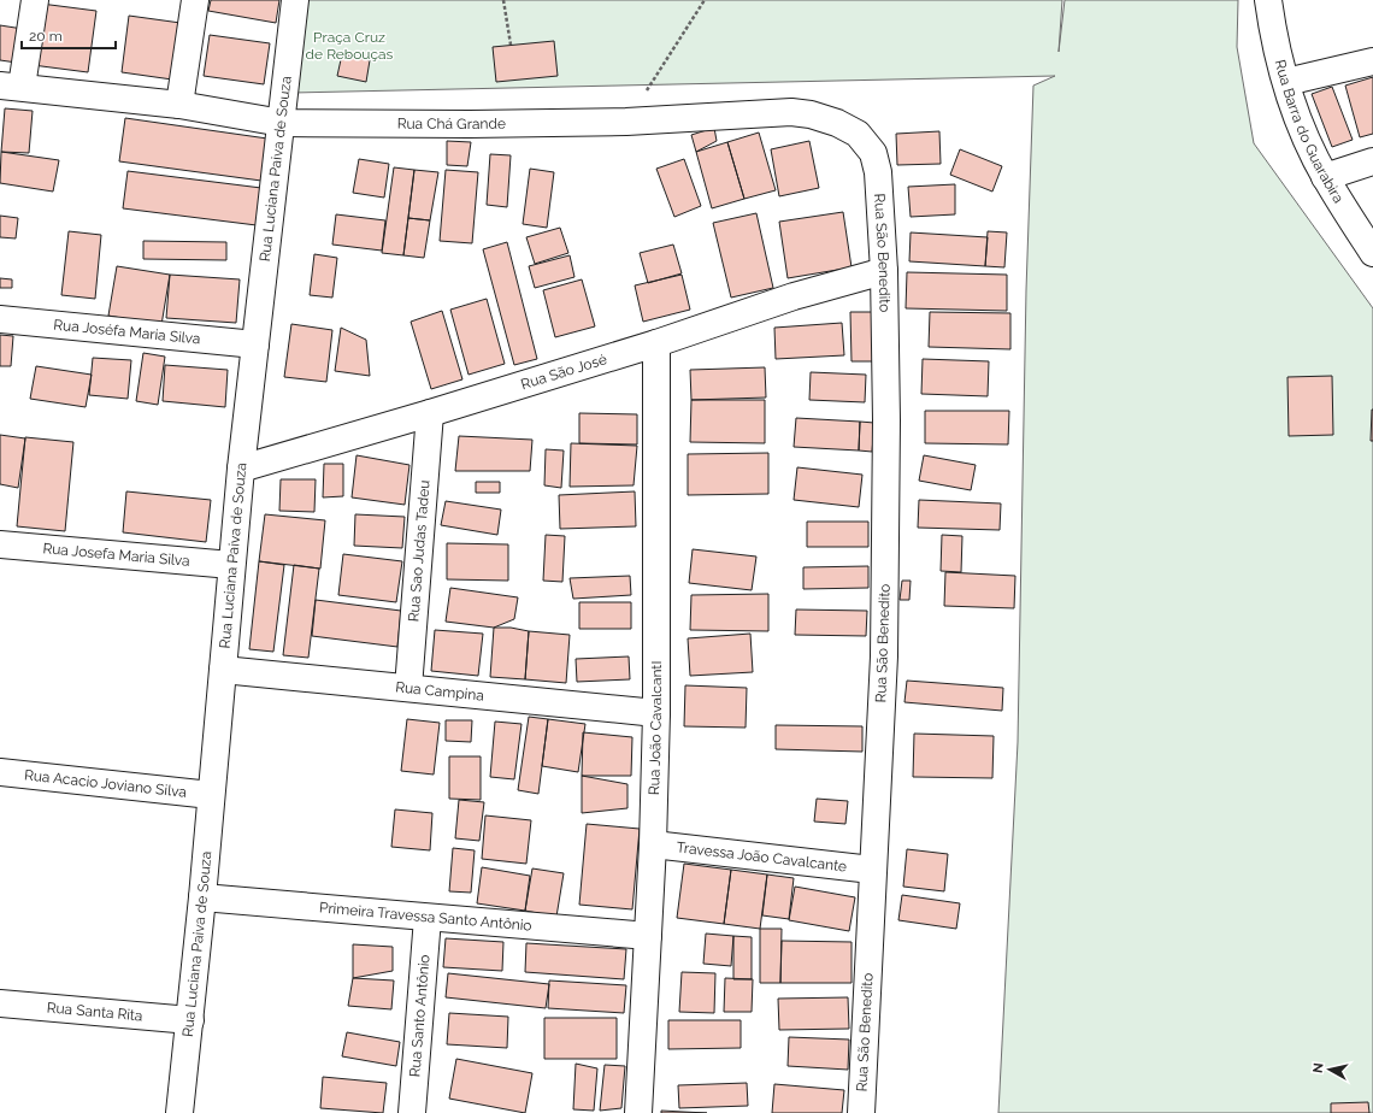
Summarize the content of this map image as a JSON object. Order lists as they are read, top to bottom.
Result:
{
  "streets": {
    "street": [
      "Rua Chá Grande",
      "Rua Barra do Guarabira",
      "Rua Luciana Paiva de Souza",
      "Rua São Benedito",
      "Rua Joséfa Maria Silva",
      "Rua São José",
      "Rua Sao Judas Tadeu",
      "Rua Josefa Maria Silva",
      "Rua Campina",
      "Rua João CavalcantI",
      "Rua Acacio Joviano Silva",
      "Travessa João Cavalcante",
      "Primeira Travessa Santo Antônio",
      "Rua Santa Rita",
      "Rua Santo Antônio"
    ]
  },
  "crossings": [
    ["Rua Chá Grande", "Rua Luciana Paiva de Souza"],
    ["Rua Chá Grande", "Rua São Benedito"],
    ["Rua Luciana Paiva de Souza", "Rua Joséfa Maria Silva"],
    ["Rua Luciana Paiva de Souza", "Rua São José"],
    ["Rua Luciana Paiva de Souza", "Rua Josefa Maria Silva"],
    ["Rua Luciana Paiva de Souza", "Rua Campina"],
    ["Rua Luciana Paiva de Souza", "Rua Acacio Joviano Silva"],
    ["Rua Luciana Paiva de Souza", "Primeira Travessa Santo Antônio"],
    ["Rua Luciana Paiva de Souza", "Rua Santa Rita"],
    ["Rua São Benedito", "Rua São José"],
    ["Rua São Benedito", "Travessa João Cavalcante"],
    ["Rua São José", "Rua Sao Judas Tadeu"],
    ["Rua São José", "Rua João CavalcantI"],
    ["Rua Sao Judas Tadeu", "Rua Campina"],
    ["Rua Campina", "Rua João CavalcantI"],
    ["Rua João CavalcantI", "Travessa João Cavalcante"],
    ["Rua João CavalcantI", "Primeira Travessa Santo Antônio"],
    ["Primeira Travessa Santo Antônio", "Rua Santo Antônio"]
  ],
  "parks": ["Praça Cruz de Rebouças"],
  "scale_bar": "20 m",
  "north": "left"
}
